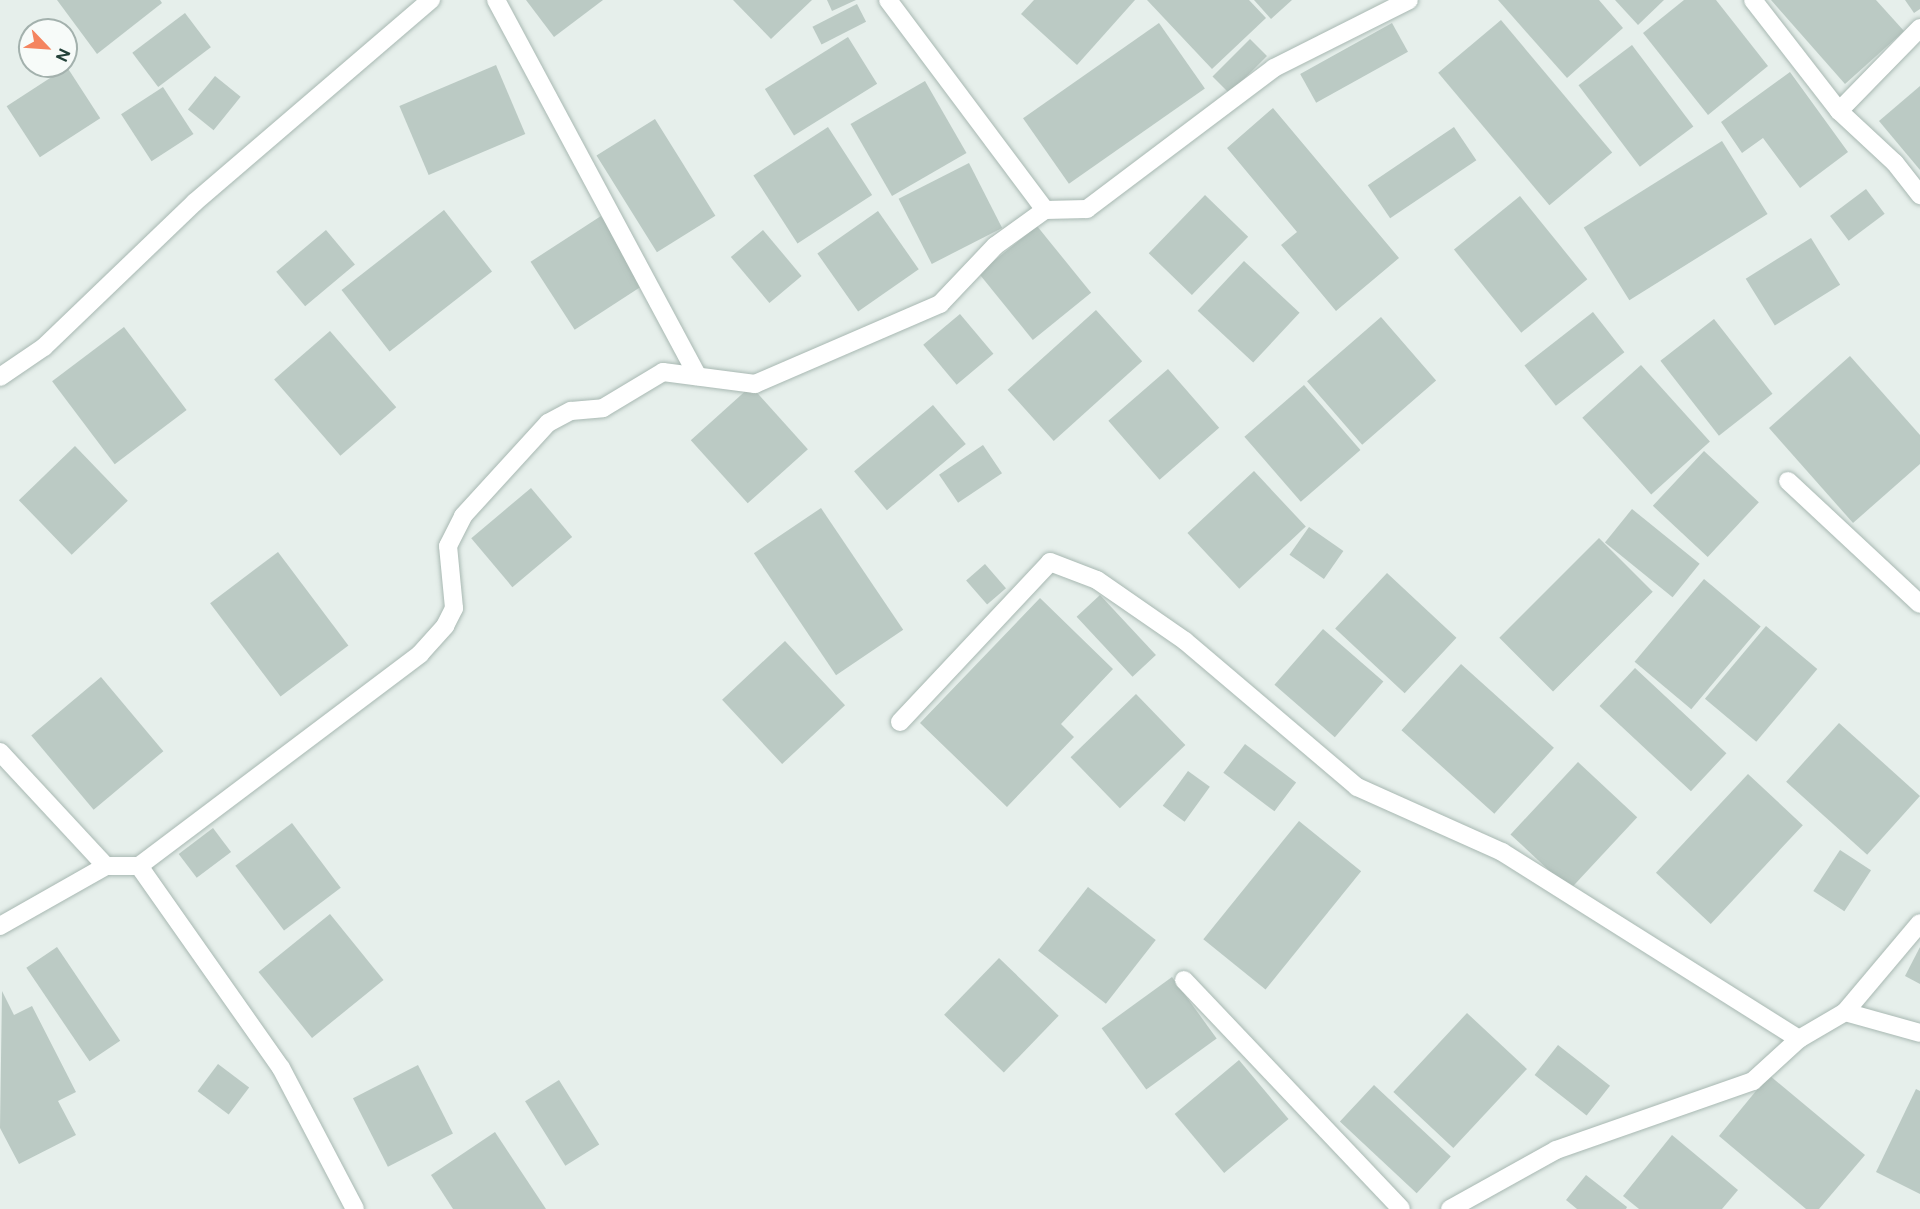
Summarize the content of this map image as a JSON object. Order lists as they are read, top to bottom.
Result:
{
  "north": "bottom right"
}
